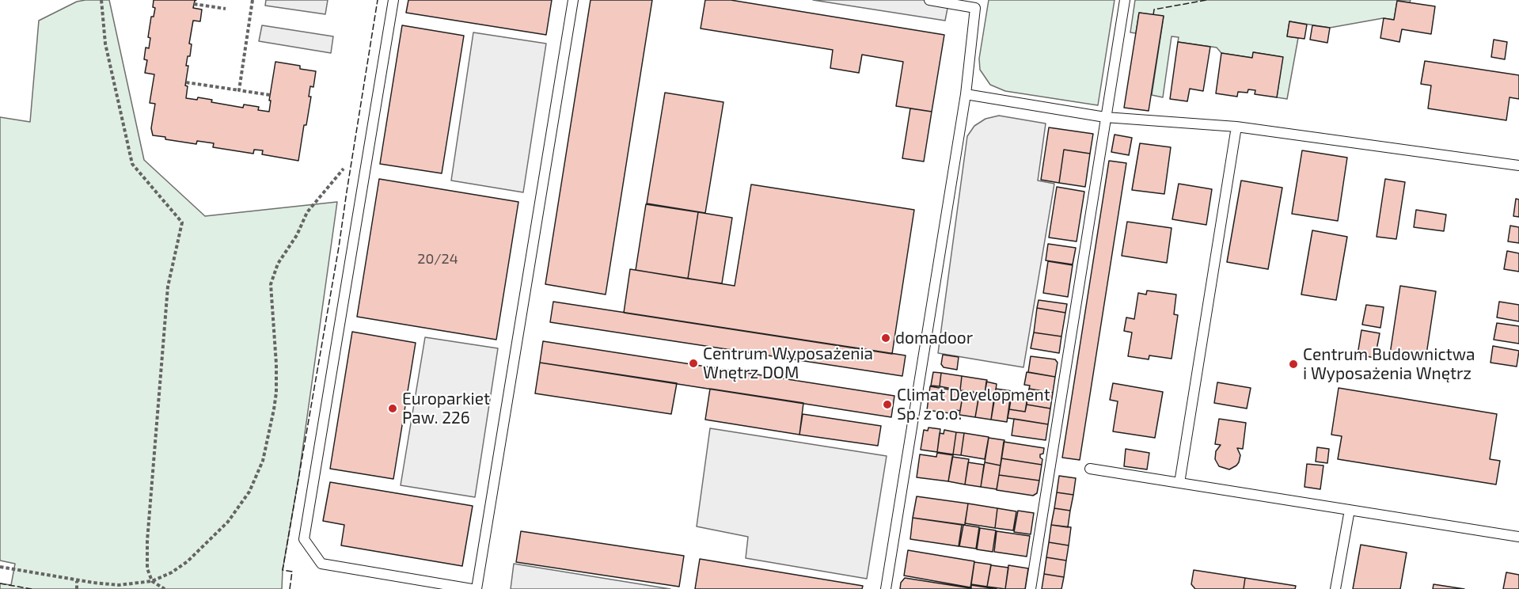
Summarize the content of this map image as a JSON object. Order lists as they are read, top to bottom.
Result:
{
  "places": [
    "domadoor",
    "Centrum Wyposażenia Wnętrz DOM",
    "Centrum Budownictwa i Wyposażenia Wnętrz",
    "Climat Development Sp. z o.o.",
    "Europarkiet Paw. 226"
  ],
  "house_numbers": ["20/24"]
}
